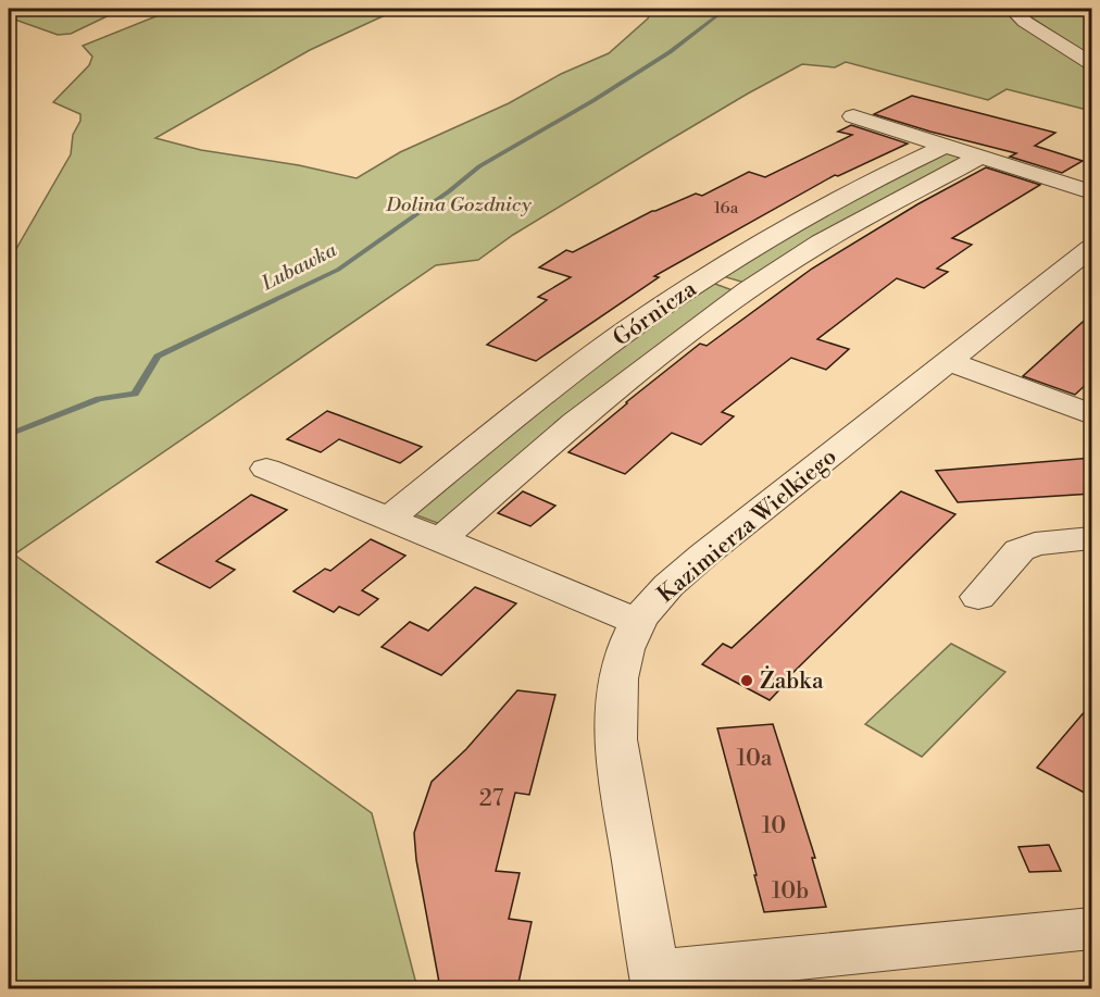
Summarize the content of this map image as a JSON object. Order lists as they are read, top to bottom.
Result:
{
  "streets": {
    "street": ["Górnicza", "Kazimierza Wielkiego"]
  },
  "water": ["Lubawka"],
  "parks": ["Dolina Gozdnicy"],
  "places": ["Żabka"],
  "house_numbers": [
    "16a",
    "10a",
    "27",
    "10",
    "10b"
  ]
}
